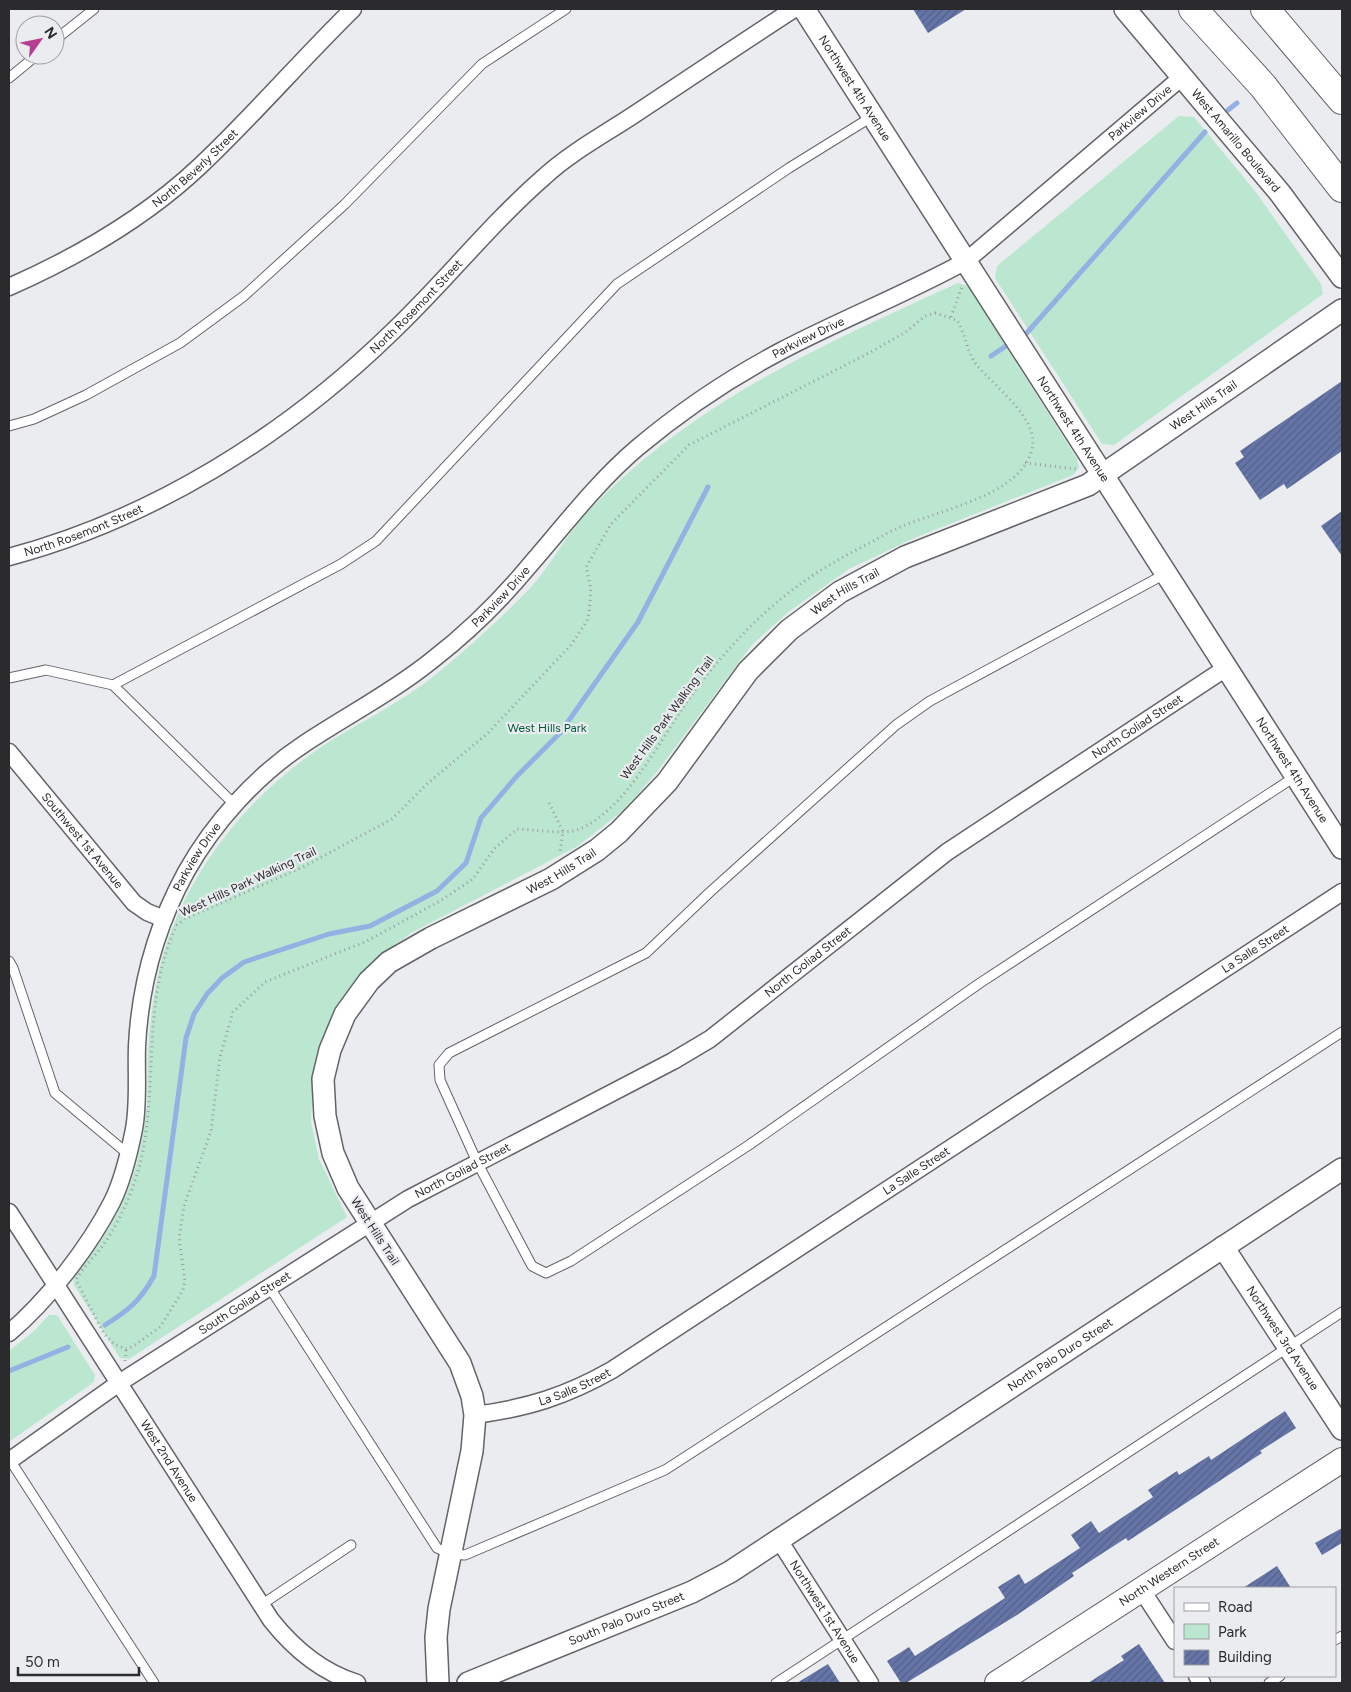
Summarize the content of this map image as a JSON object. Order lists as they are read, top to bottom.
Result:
{
  "streets": {
    "main road": ["North Western Street"],
    "street": [
      "Northwest 4th Avenue",
      "Parkview Drive",
      "West Amarillo Boulevard",
      "North Beverly Street",
      "North Rosemont Street",
      "West Hills Trail",
      "North Goliad Street",
      "Southwest 1st Avenue",
      "La Salle Street",
      "South Goliad Street",
      "Northwest 3rd Avenue",
      "North Palo Duro Street",
      "West 2nd Avenue",
      "Northwest 1st Avenue",
      "South Palo Duro Street"
    ],
    "path": ["West Hills Park Walking Trail"]
  },
  "crossings": [
    ["Northwest 4th Avenue", "Parkview Drive"],
    ["Northwest 4th Avenue", "West Hills Trail"],
    ["Northwest 4th Avenue", "North Goliad Street"],
    ["Parkview Drive", "West Amarillo Boulevard"],
    ["Parkview Drive", "Southwest 1st Avenue"],
    ["Parkview Drive", "West 2nd Avenue"],
    ["West Hills Trail", "North Goliad Street"],
    ["West Hills Trail", "La Salle Street"],
    ["West Hills Trail", "South Goliad Street"],
    ["North Goliad Street", "South Goliad Street"],
    ["South Goliad Street", "West 2nd Avenue"],
    ["Northwest 3rd Avenue", "North Palo Duro Street"],
    ["North Palo Duro Street", "Northwest 1st Avenue"],
    ["North Palo Duro Street", "South Palo Duro Street"],
    ["Northwest 1st Avenue", "South Palo Duro Street"]
  ],
  "parks": ["West Hills Park"],
  "legend": ["Road", "Park", "Building"],
  "scale_bar": "50 m",
  "north": "top right"
}
